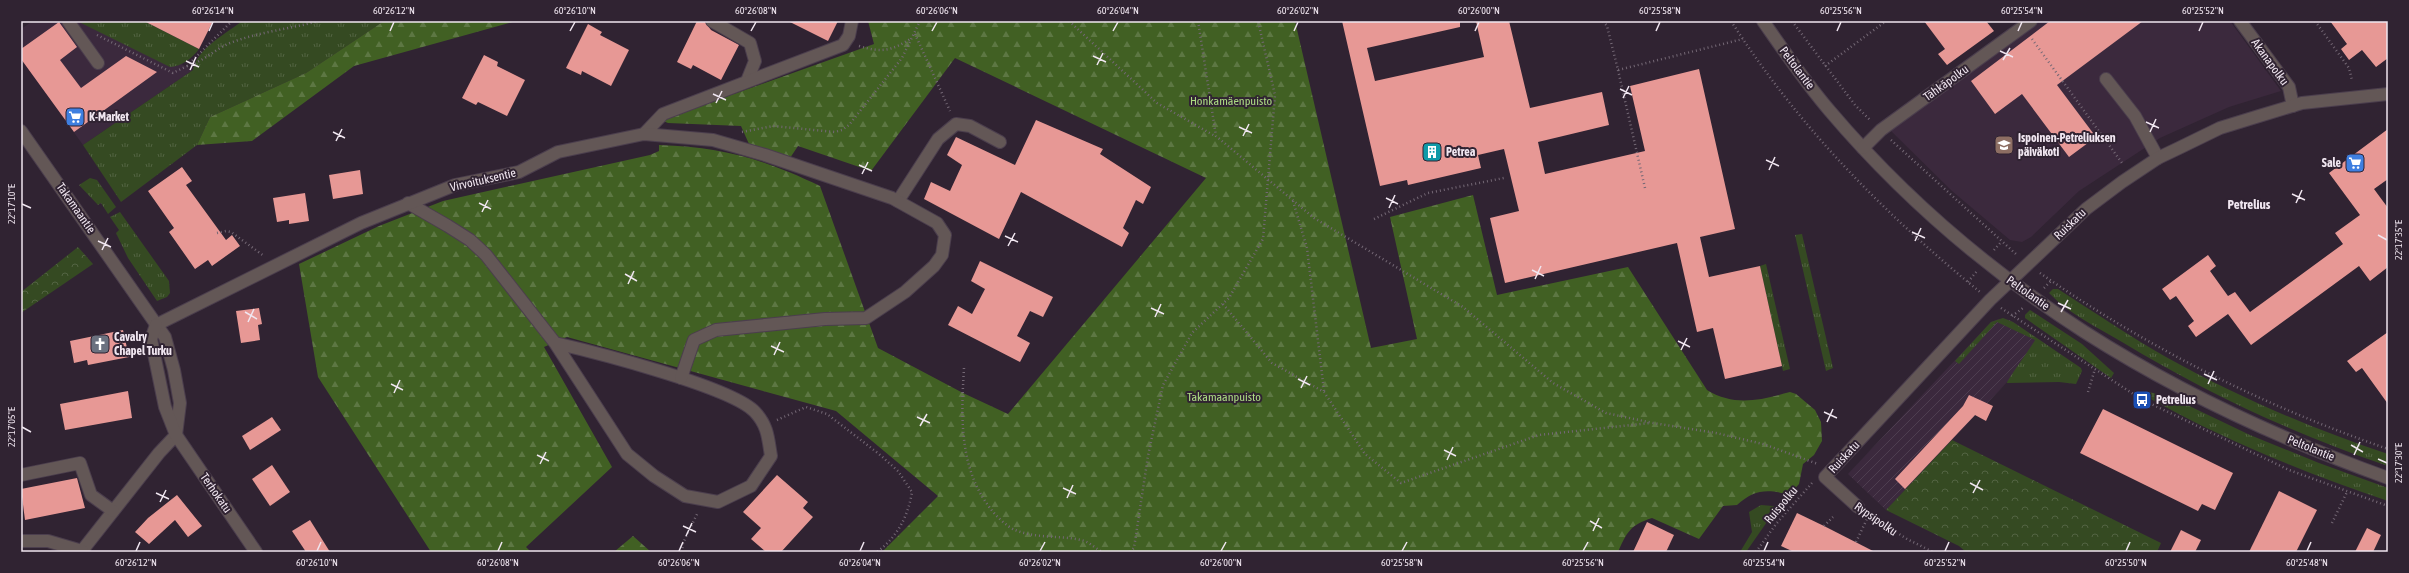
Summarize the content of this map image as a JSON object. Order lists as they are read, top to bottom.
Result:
{
  "streets": {
    "street": [
      "Akanapolku",
      "Peltolantie",
      "Tähkäpolku",
      "Virvoituksentie",
      "Takamaantie",
      "Ruiskatu",
      "Terhokatu",
      "Rypsipolku"
    ],
    "path": ["Ruispolku"]
  },
  "crossings": [
    ["Akanapolku", "Ruiskatu"],
    ["Peltolantie", "Tähkäpolku"],
    ["Peltolantie", "Ruiskatu"],
    ["Virvoituksentie", "Takamaantie"],
    ["Takamaantie", "Terhokatu"],
    ["Ruiskatu", "Ruispolku"],
    ["Ruiskatu", "Rypsipolku"],
    ["Ruispolku", "Rypsipolku"]
  ],
  "districts": ["Petrelius"],
  "parks": ["Honkamäenpuisto", "Takamaanpuisto"],
  "places": {
    "supermarket": ["K-Market", "Sale"],
    "school or university": ["Ispoinen-Petreliuksen päiväkoti"],
    "building": ["Petrea"],
    "church": ["Cavalry Chapel Turku"],
    "bus stop": ["Petrelius"]
  },
  "coordinates": [
    "60°26'14\"N",
    "60°26'12\"N",
    "60°26'10\"N",
    "60°26'08\"N",
    "60°26'06\"N",
    "60°26'04\"N",
    "60°26'02\"N",
    "60°26'00\"N",
    "60°25'58\"N",
    "60°25'56\"N",
    "60°25'54\"N",
    "60°25'52\"N",
    "22°17'10\"E",
    "22°17'35\"E",
    "22°17'05\"E",
    "22°17'30\"E",
    "60°25'50\"N",
    "60°25'48\"N"
  ]
}
